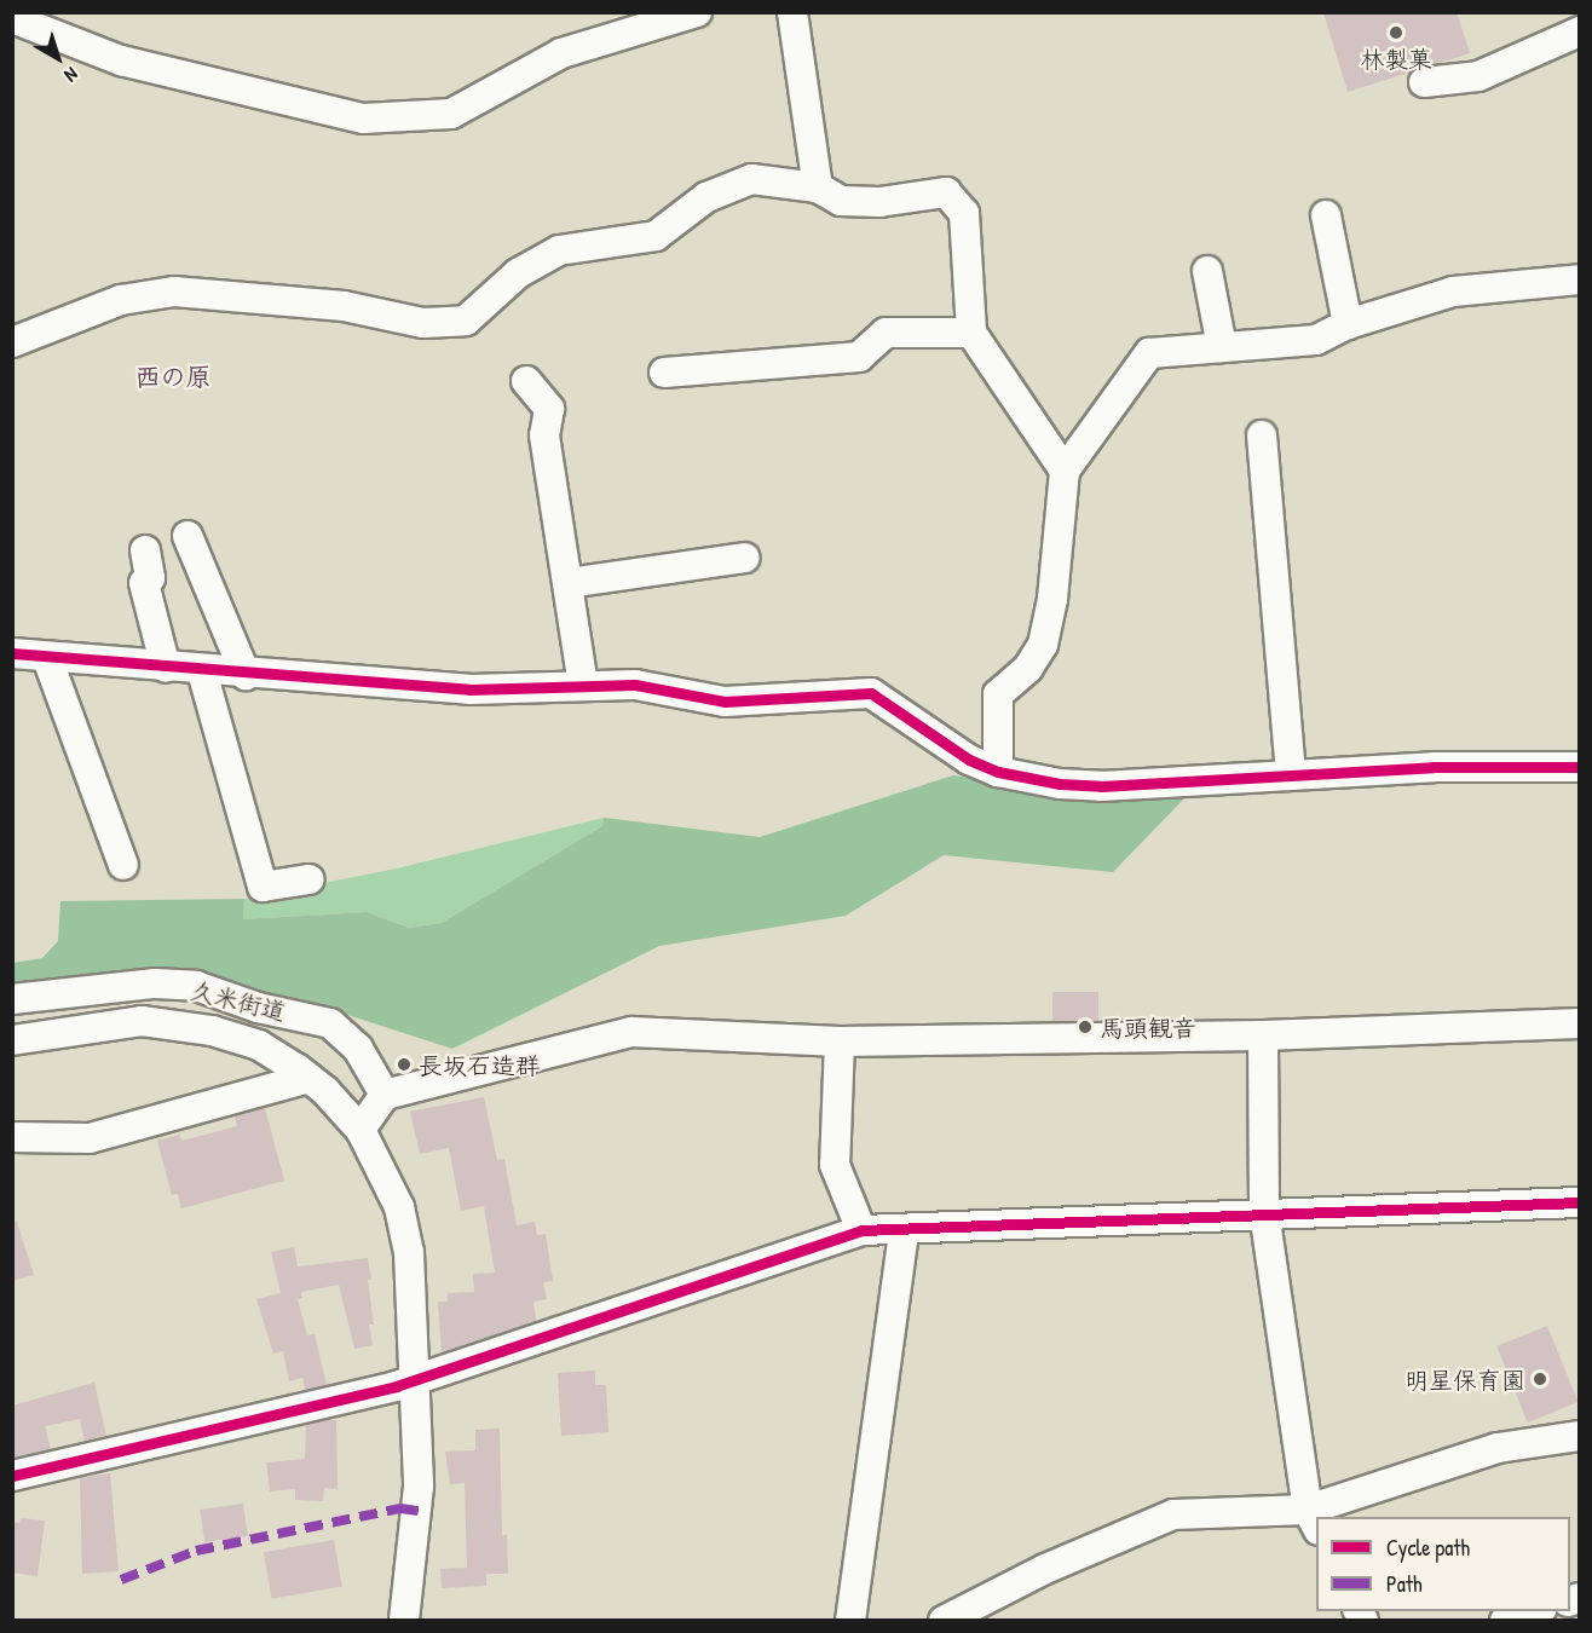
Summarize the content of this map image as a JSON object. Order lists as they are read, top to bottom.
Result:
{
  "streets": {
    "street": ["久米街道"]
  },
  "districts": ["西の原"],
  "places": [
    "林製菓",
    "馬頭観音",
    "長坂石造群",
    "明星保育園"
  ],
  "legend": ["Cycle path", "Path"],
  "north": "bottom right"
}
